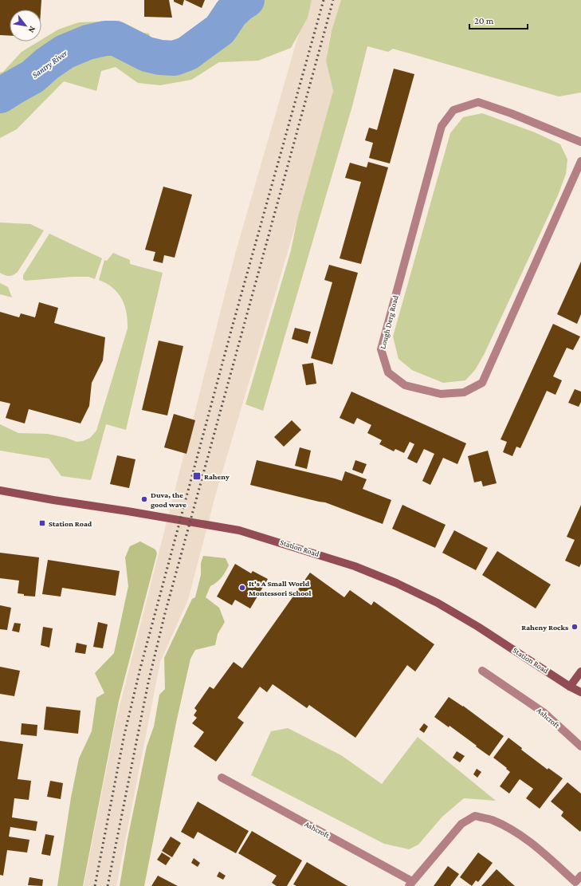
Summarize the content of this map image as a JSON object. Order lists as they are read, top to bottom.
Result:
{
  "streets": {
    "main road": ["Station Road"],
    "street": ["Lough Derg Road", "Ashcroft"]
  },
  "water": ["Santry River"],
  "places": {
    "transit": ["Raheny", "Station Road"],
    "other": ["Duva, the good wave", "It's A Small World Montessori School", "Raheny Rocks"]
  },
  "scale_bar": "20 m",
  "north": "bottom right"
}
